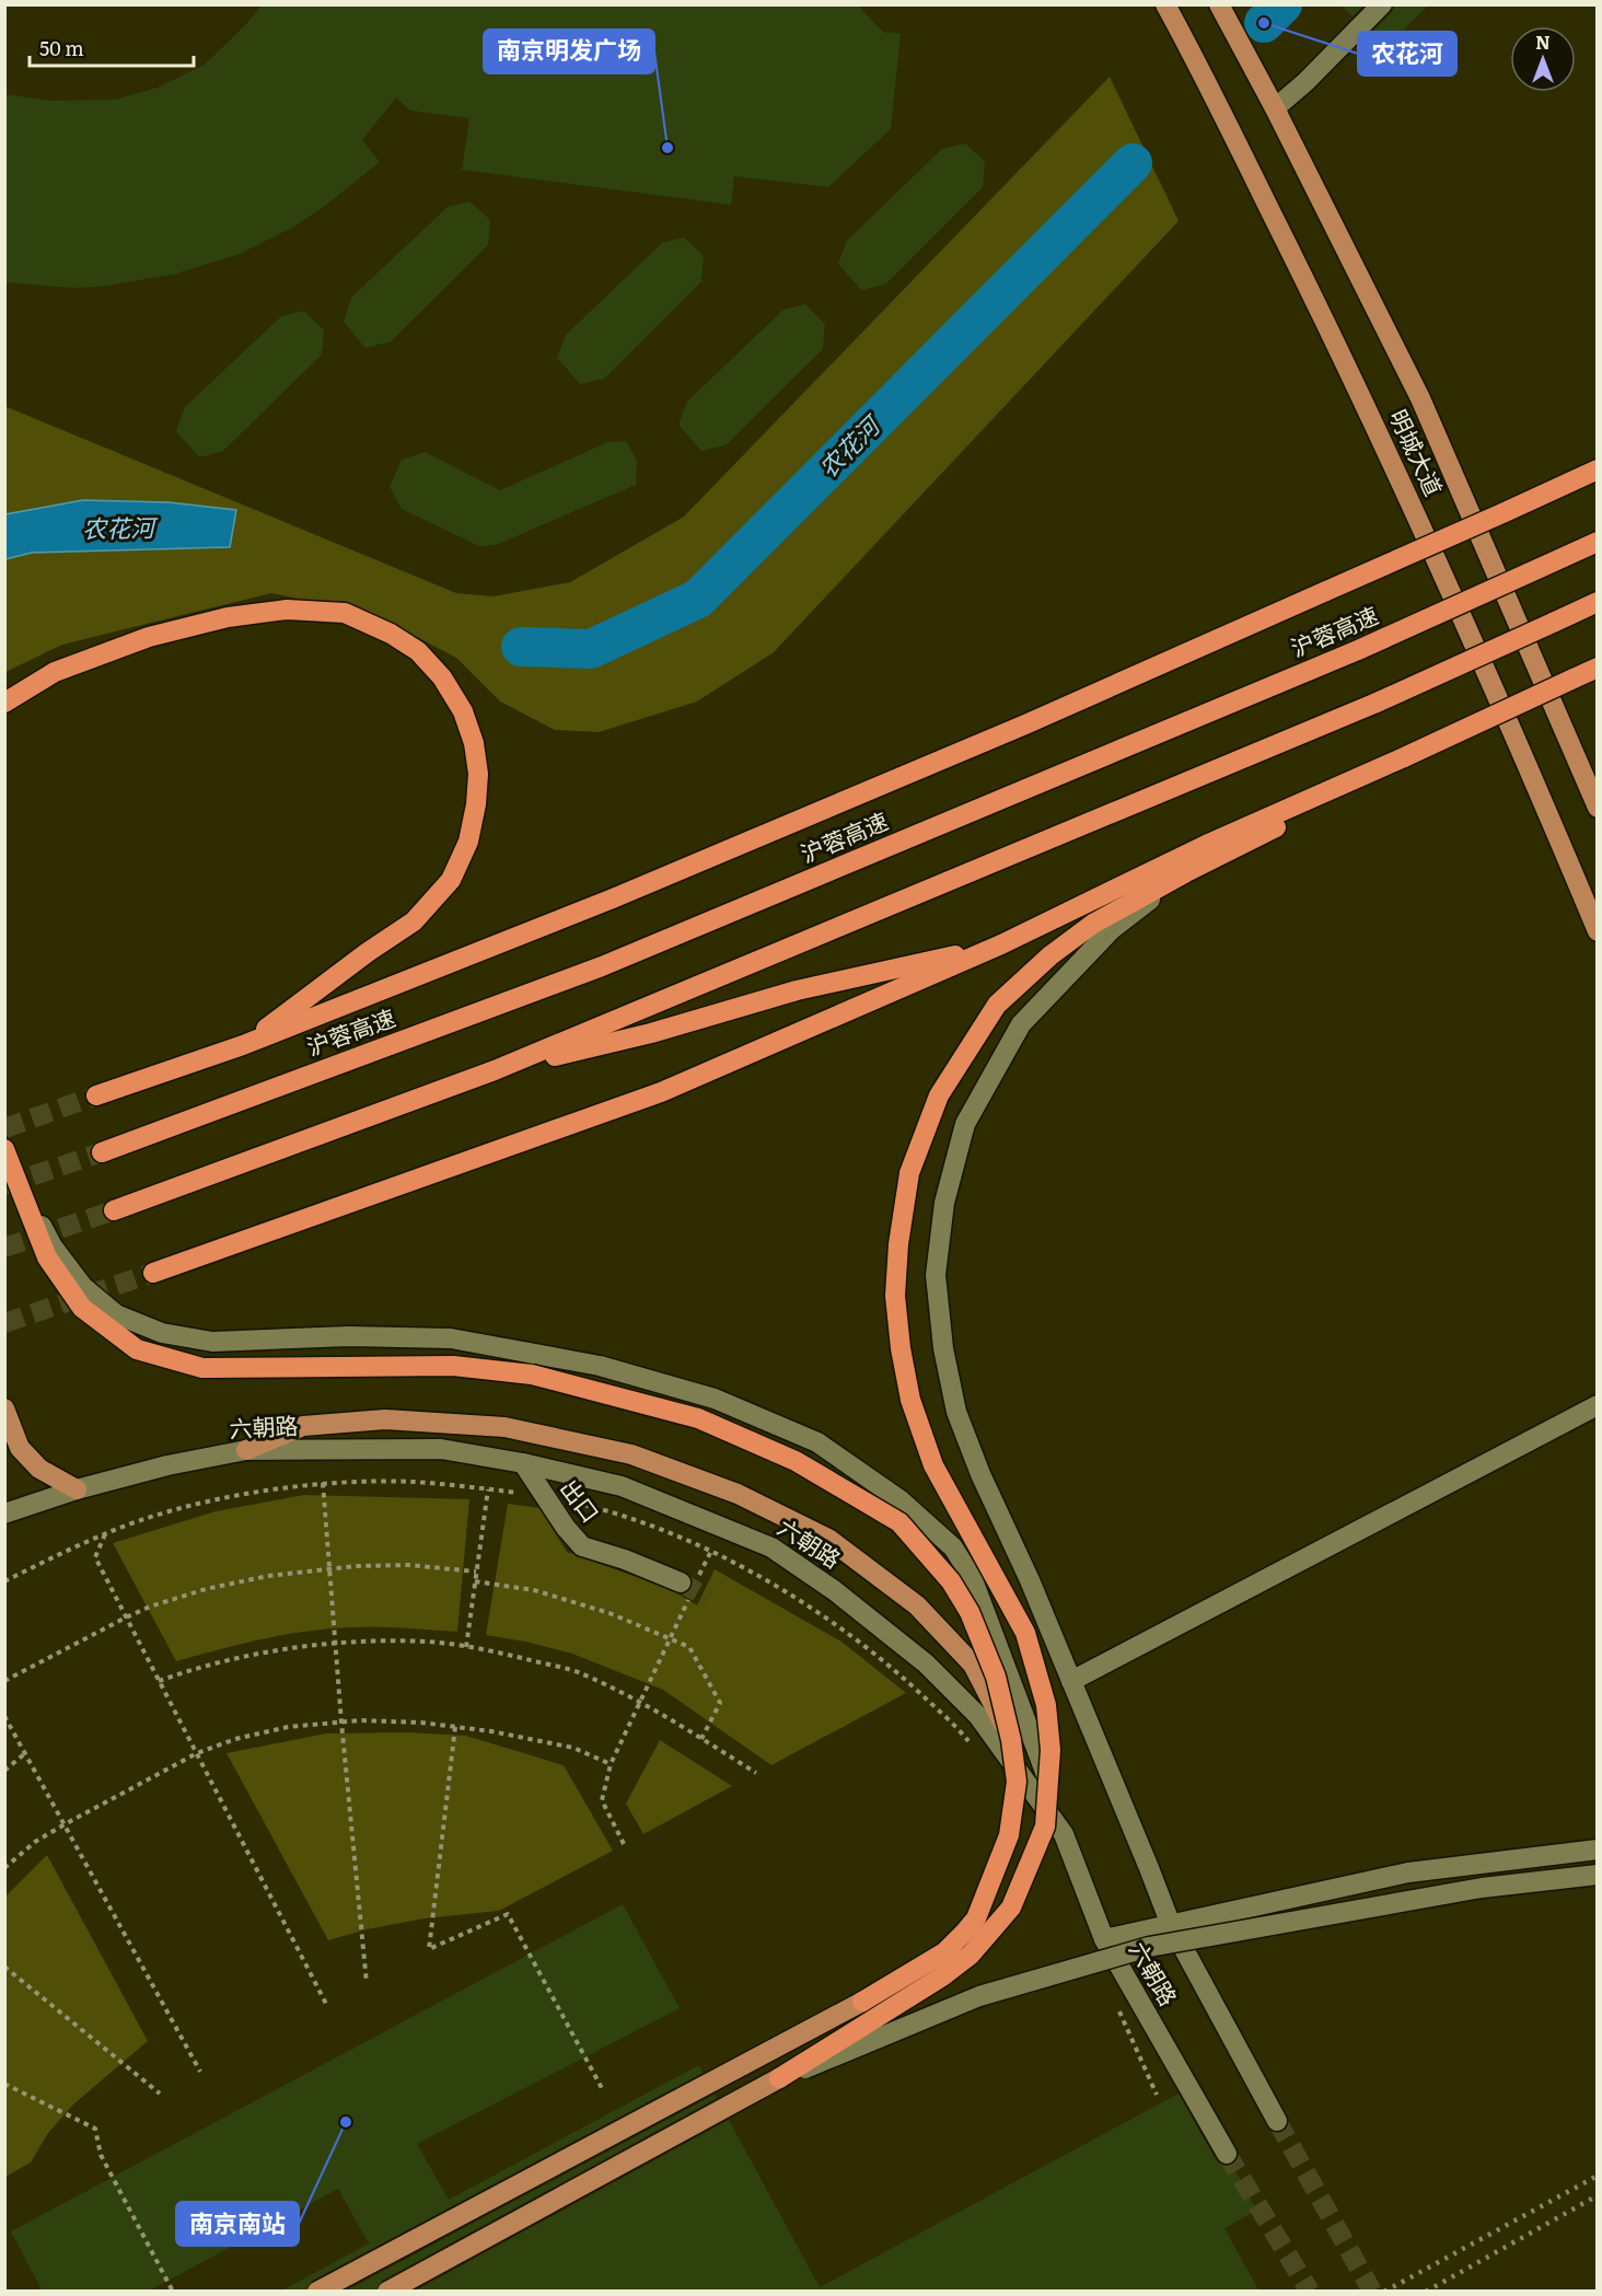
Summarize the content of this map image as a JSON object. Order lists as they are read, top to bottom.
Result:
{
  "streets": {
    "highway": ["沪蓉高速"],
    "main road": ["明城大道"],
    "street": ["六朝路", "出口"]
  },
  "crossings": [
    ["六朝路", "出口"]
  ],
  "water": ["农花河"],
  "places": ["农花河", "南京明发广场", "南京南站"],
  "scale_bar": "50 m",
  "north": "top"
}
